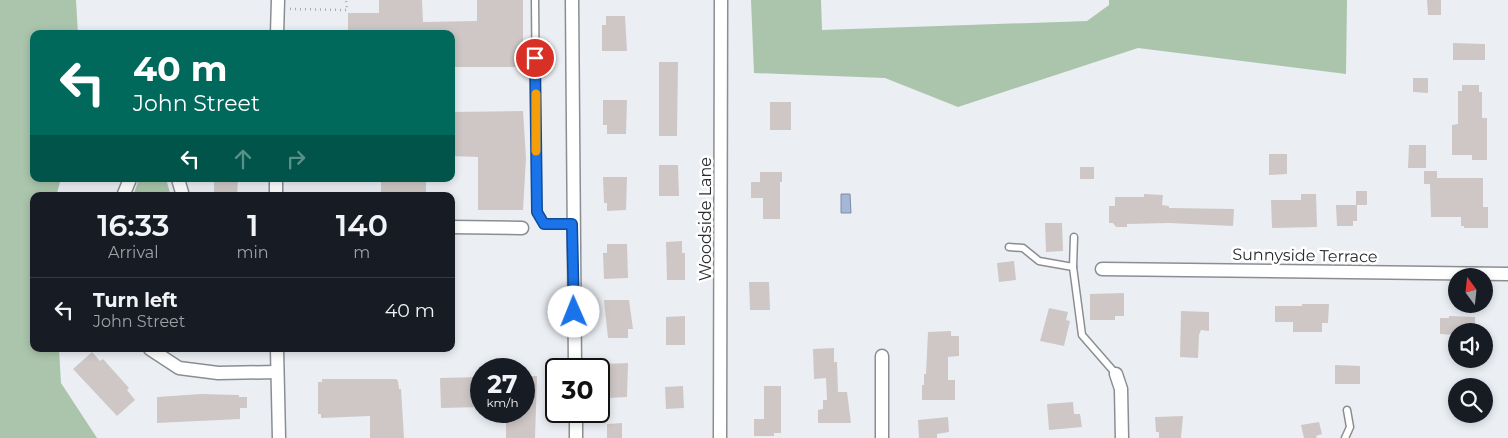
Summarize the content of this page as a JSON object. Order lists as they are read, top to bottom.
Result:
{
  "streets": {
    "street": ["Woodside Lane", "Sunnyside Terrace"]
  },
  "north": "top",
  "page": {
    "turn": ["40 m", "John Street"],
    "eta": [
      "16:33",
      "Arrival",
      "1",
      "min",
      "140",
      "m"
    ],
    "list": [
      {
        "name": "Turn left",
        "note": "John Street",
        "value": "40 m"
      }
    ],
    "speed": "27 km/h",
    "limit": "30"
  }
}
